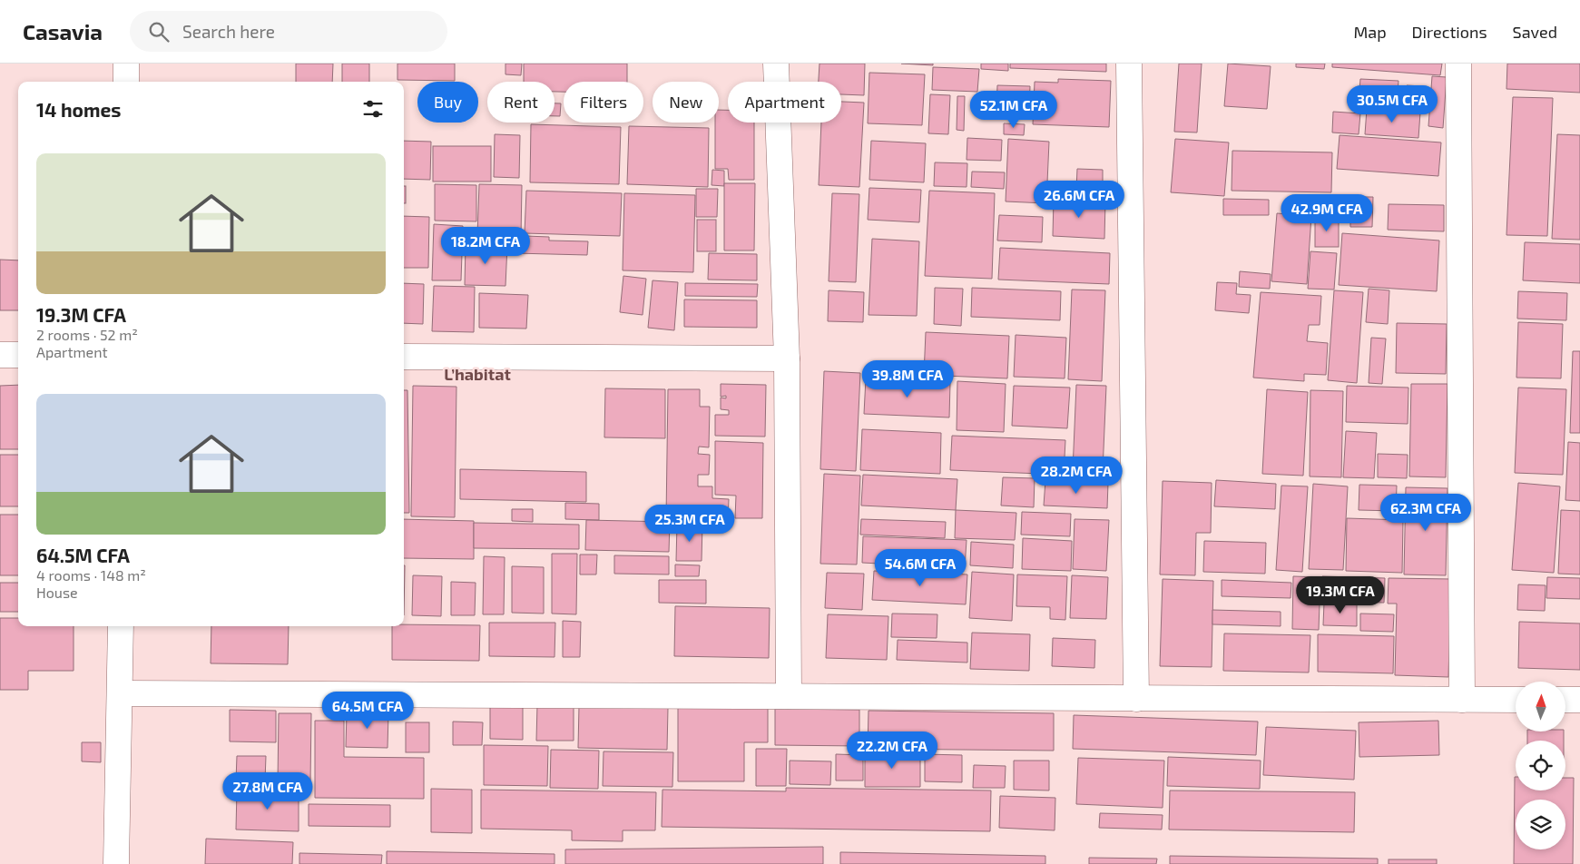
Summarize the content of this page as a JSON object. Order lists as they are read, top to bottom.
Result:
{
  "districts": ["L’habitat"],
  "north": "top",
  "page": {
    "header": "Casavia",
    "search": "Search here",
    "nav": ["Map", "Directions", "Saved"],
    "chip": [
      "Buy",
      "Rent",
      "Filters",
      "New",
      "Apartment"
    ],
    "heading": "14 homes",
    "price": [
      "30.5M CFA",
      "52.1M CFA",
      "26.6M CFA",
      "42.9M CFA",
      "18.2M CFA",
      "39.8M CFA",
      "28.2M CFA",
      "62.3M CFA",
      "25.3M CFA",
      "54.6M CFA",
      "19.3M CFA",
      "64.5M CFA",
      "22.2M CFA",
      "27.8M CFA"
    ],
    "list": [
      {
        "name": "19.3M CFA",
        "note": "2 rooms · 52 m² · Apartment"
      },
      {
        "name": "64.5M CFA",
        "note": "4 rooms · 148 m² · House"
      }
    ]
  }
}
